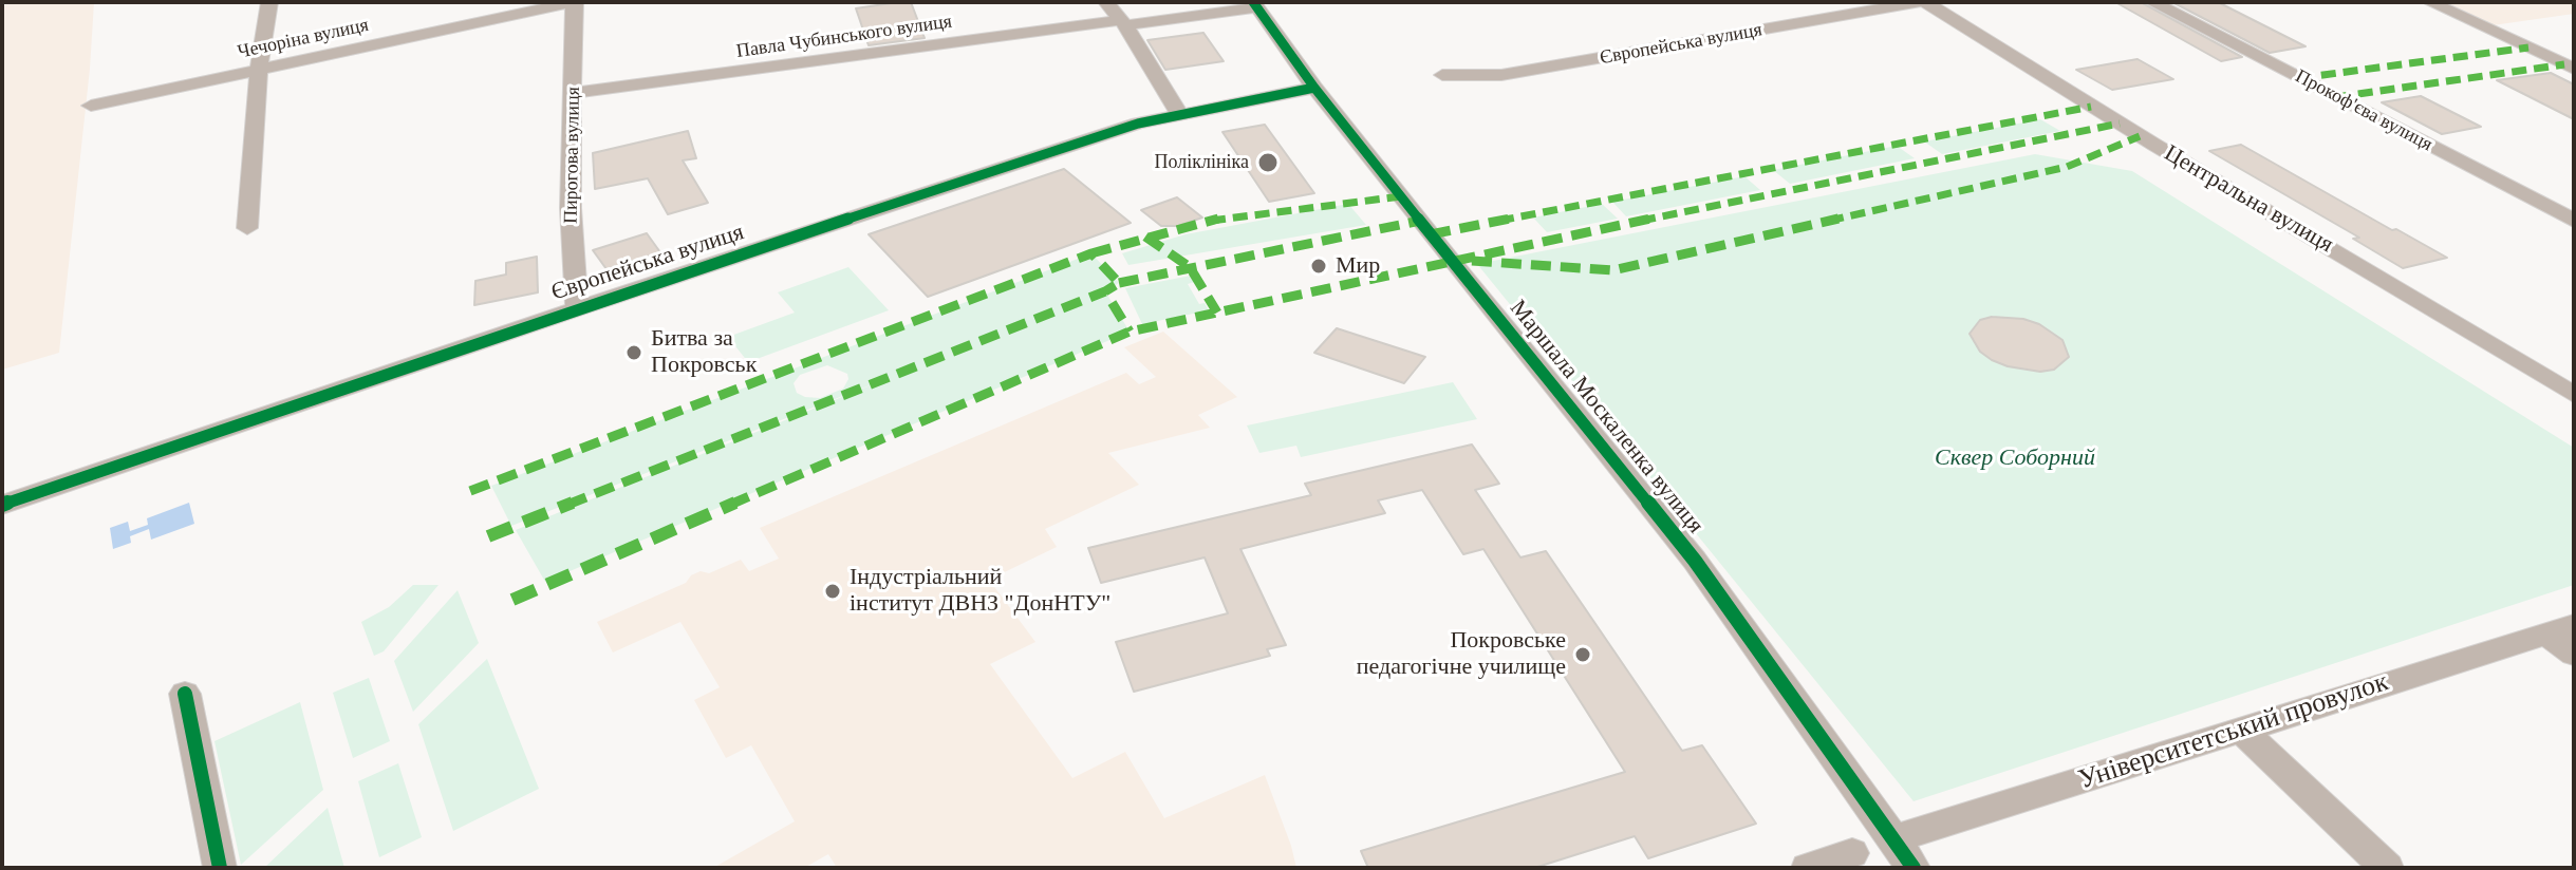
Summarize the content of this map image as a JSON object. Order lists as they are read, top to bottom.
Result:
{
  "streets": {
    "street": [
      "Павла Чубинського вулиця",
      "Чечоріна вулиця",
      "Європейська вулиця",
      "Прокоф'єва вулиця",
      "Пирогова вулиця",
      "Центральна вулиця",
      "Маршала Москаленка вулиця",
      "Університетський провулок"
    ]
  },
  "crossings": [
    ["Павла Чубинського вулиця", "Пирогова вулиця"],
    ["Павла Чубинського вулиця", "Маршала Москаленка вулиця"],
    ["Чечоріна вулиця", "Пирогова вулиця"],
    ["Європейська вулиця", "Пирогова вулиця"],
    ["Європейська вулиця", "Центральна вулиця"],
    ["Європейська вулиця", "Маршала Москаленка вулиця"],
    ["Маршала Москаленка вулиця", "Університетський провулок"]
  ],
  "parks": ["Сквер Соборний"],
  "places": [
    "Поліклініка",
    "Мир",
    "Битва за Покровськ",
    "Індустріальний інститут ДВНЗ \"ДонНТУ\"",
    "Покровське педагогічне училище"
  ]
}
